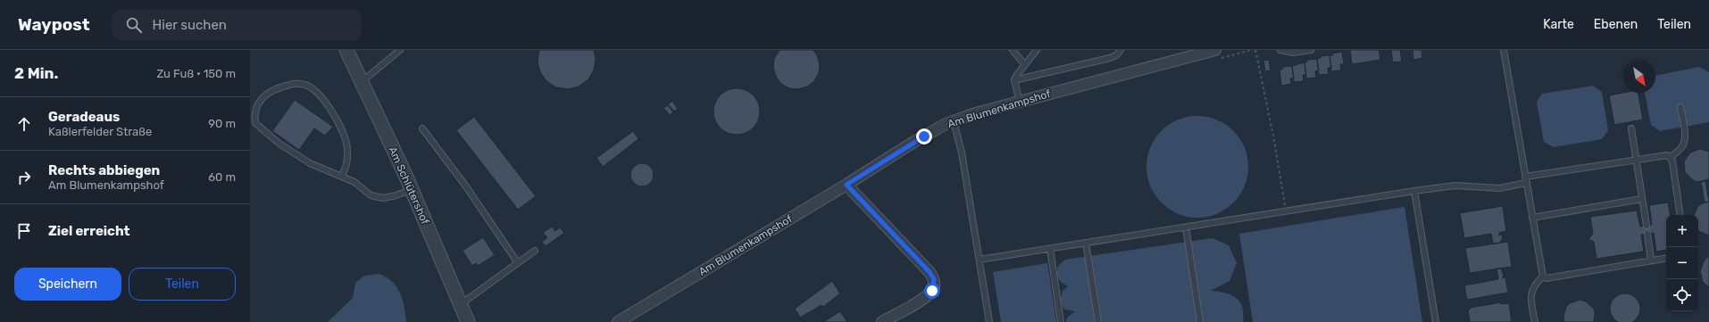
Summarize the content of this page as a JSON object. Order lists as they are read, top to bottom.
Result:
{
  "streets": {
    "street": ["Am Blumenkampshof", "Am Schlütershof"]
  },
  "north": "bottom right",
  "page": {
    "header": "Waypost",
    "search": "Hier suchen",
    "nav": ["Karte", "Ebenen", "Teilen"],
    "heading": ["2 Min.", "Zu Fuß · 150 m"],
    "list": [
      ["Geradeaus", "Kaßlerfelder Straße", "90 m"],
      ["Rechts abbiegen", "Am Blumenkampshof", "60 m"],
      "Ziel erreicht"
    ],
    "map_buttons": ["+", "−"],
    "buttons": ["Speichern", "Teilen"]
  }
}
